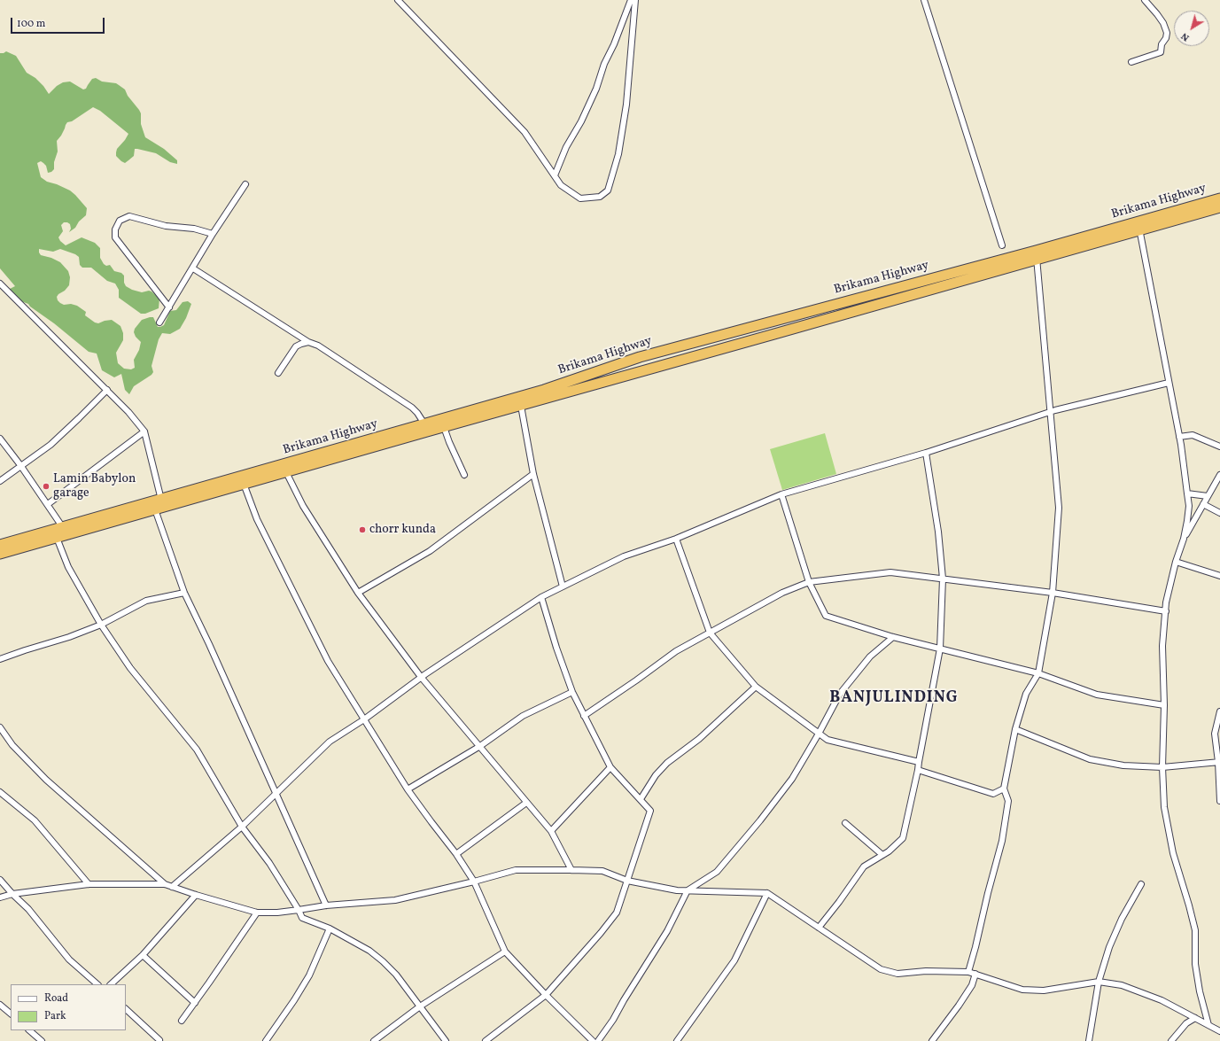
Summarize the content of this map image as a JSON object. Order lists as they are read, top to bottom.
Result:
{
  "streets": {
    "highway": ["Brikama Highway"]
  },
  "districts": ["BANJULINDING"],
  "places": ["Lamin Babylon garage", "chorr kunda"],
  "legend": ["Road", "Park"],
  "scale_bar": "100 m",
  "north": "bottom left"
}
